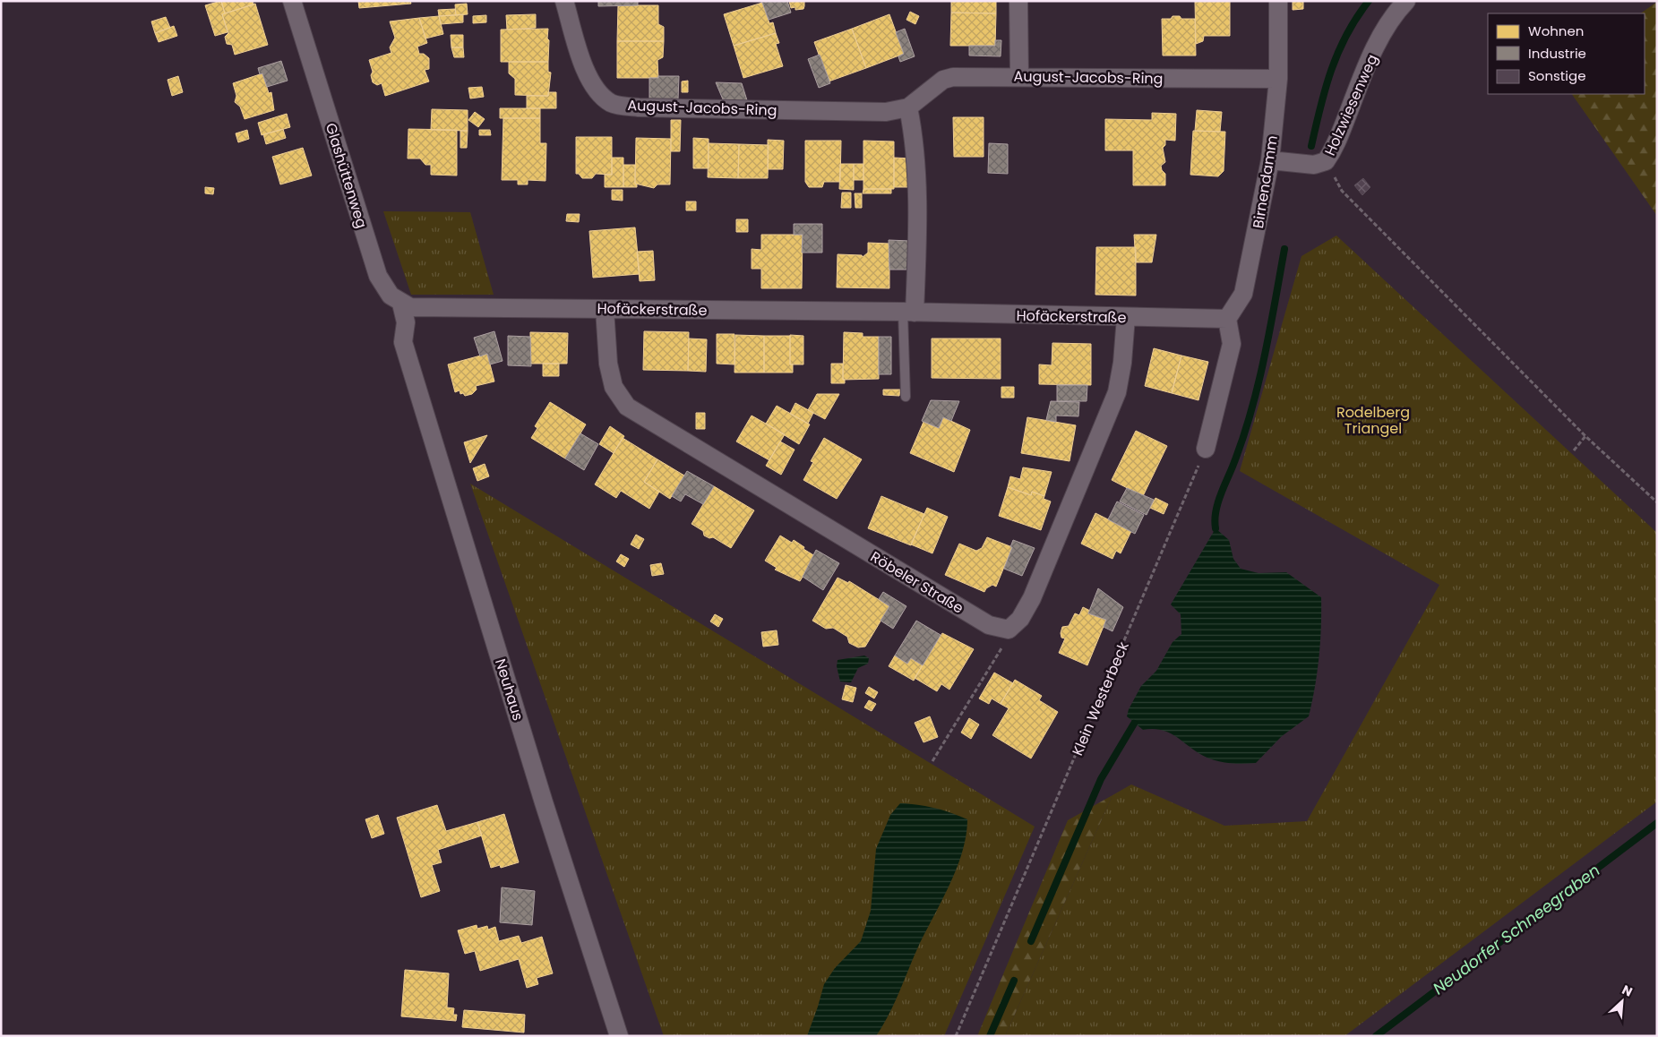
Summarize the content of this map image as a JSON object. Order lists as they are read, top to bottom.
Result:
{
  "streets": {
    "street": [
      "August-Jacobs-Ring",
      "Holzwiesenweg",
      "Glashüttenweg",
      "Birnendamm",
      "Hofäckerstraße",
      "Röbeler Straße",
      "Neuhaus"
    ],
    "path": ["Klein Westerbeck"]
  },
  "crossings": [
    ["August-Jacobs-Ring", "Birnendamm"],
    ["Holzwiesenweg", "Birnendamm"],
    ["Glashüttenweg", "Hofäckerstraße"],
    ["Glashüttenweg", "Neuhaus"],
    ["Birnendamm", "Hofäckerstraße"],
    ["Hofäckerstraße", "Röbeler Straße"],
    ["Hofäckerstraße", "Neuhaus"]
  ],
  "water": ["Neudorfer Schneegraben"],
  "parks": ["Rodelberg Triangel"],
  "legend": ["Wohnen", "Industrie", "Sonstige"],
  "north": "top right"
}
